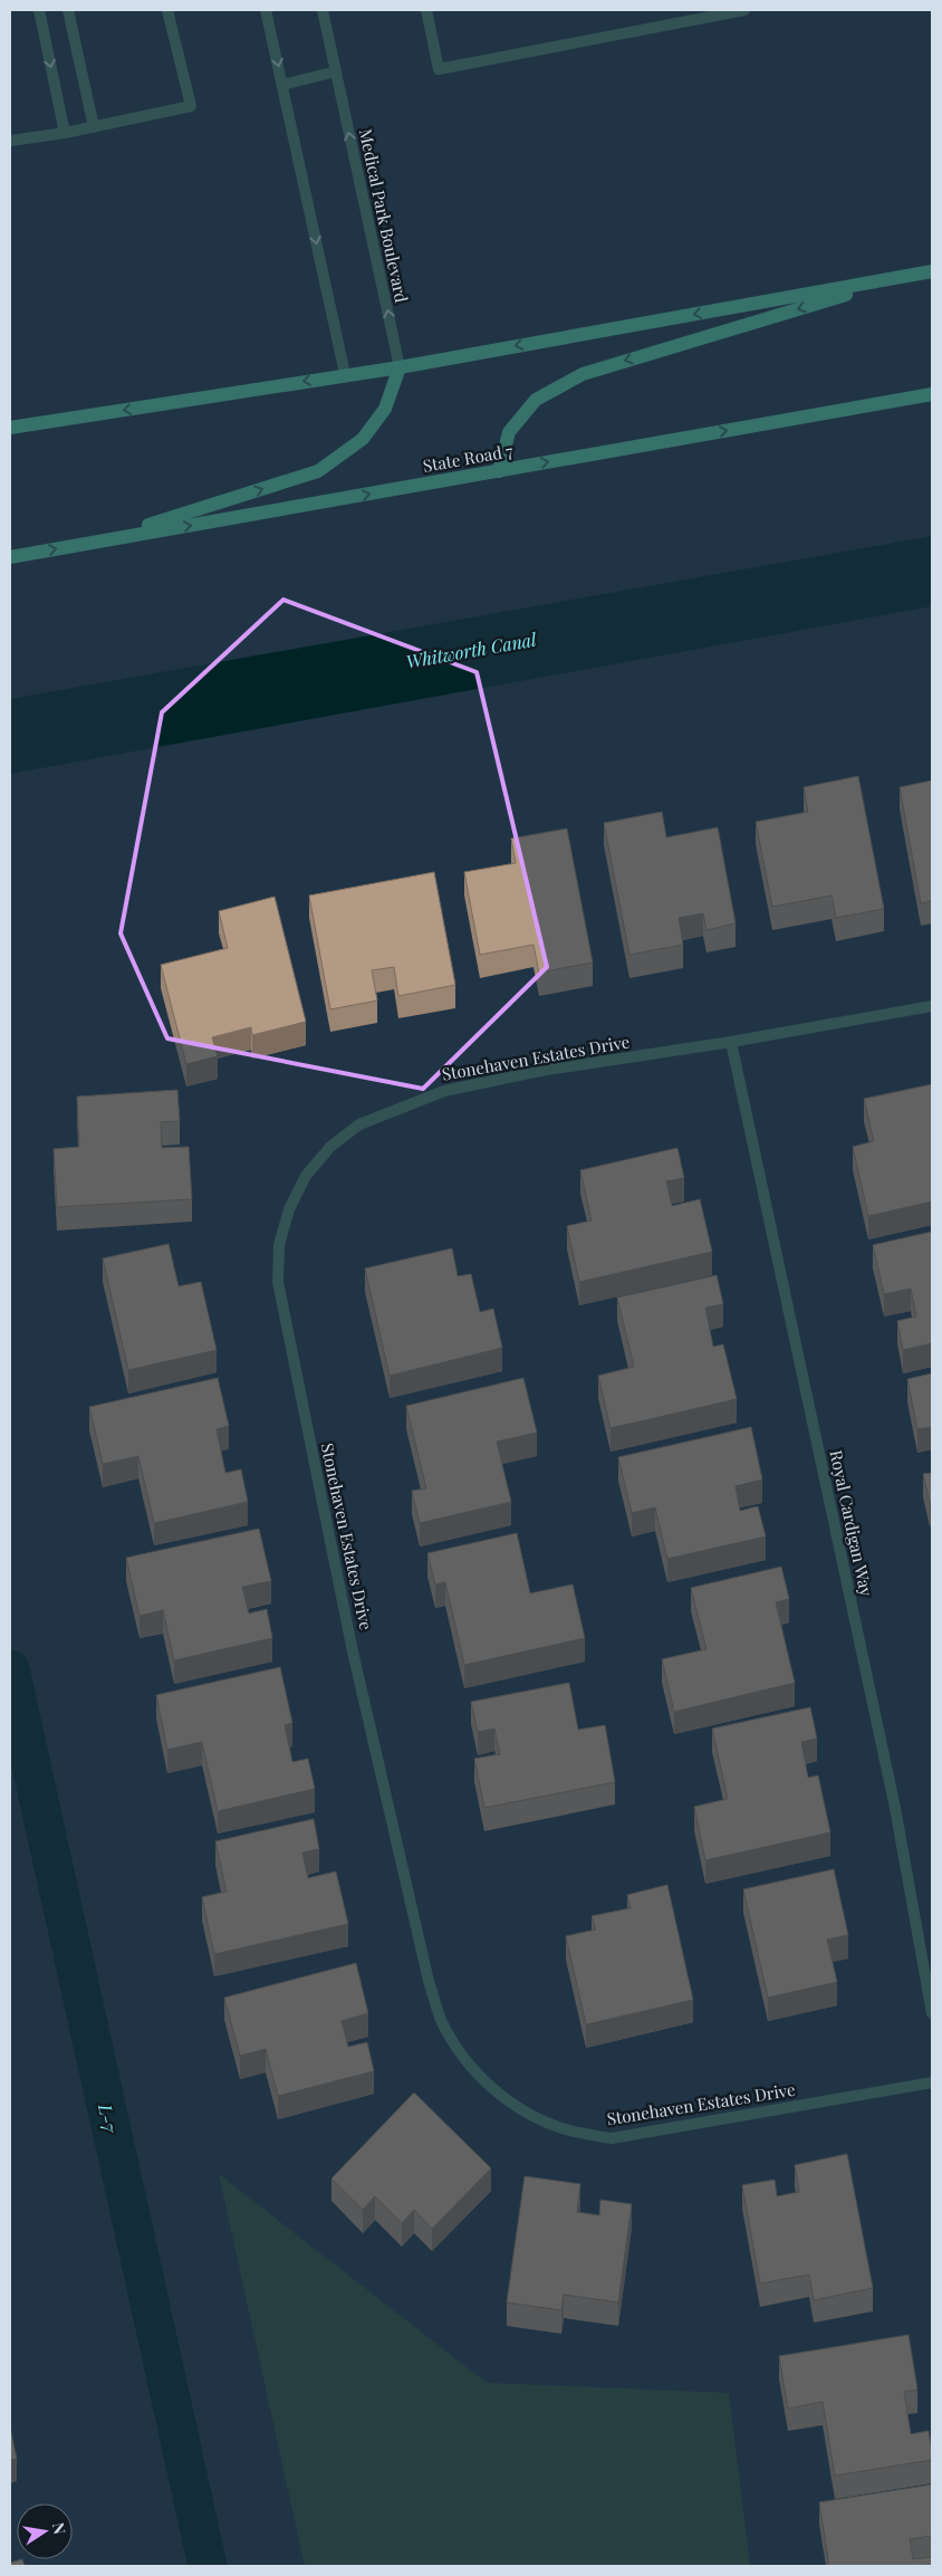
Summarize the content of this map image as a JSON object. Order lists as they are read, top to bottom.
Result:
{
  "streets": {
    "main road": ["State Road 7"],
    "street": ["Medical Park Boulevard", "Stonehaven Estates Drive", "Royal Cardigan Way"]
  },
  "crossings": [
    ["Stonehaven Estates Drive", "Royal Cardigan Way"]
  ],
  "water": ["Whitworth Canal", "L-7"],
  "north": "right"
}
